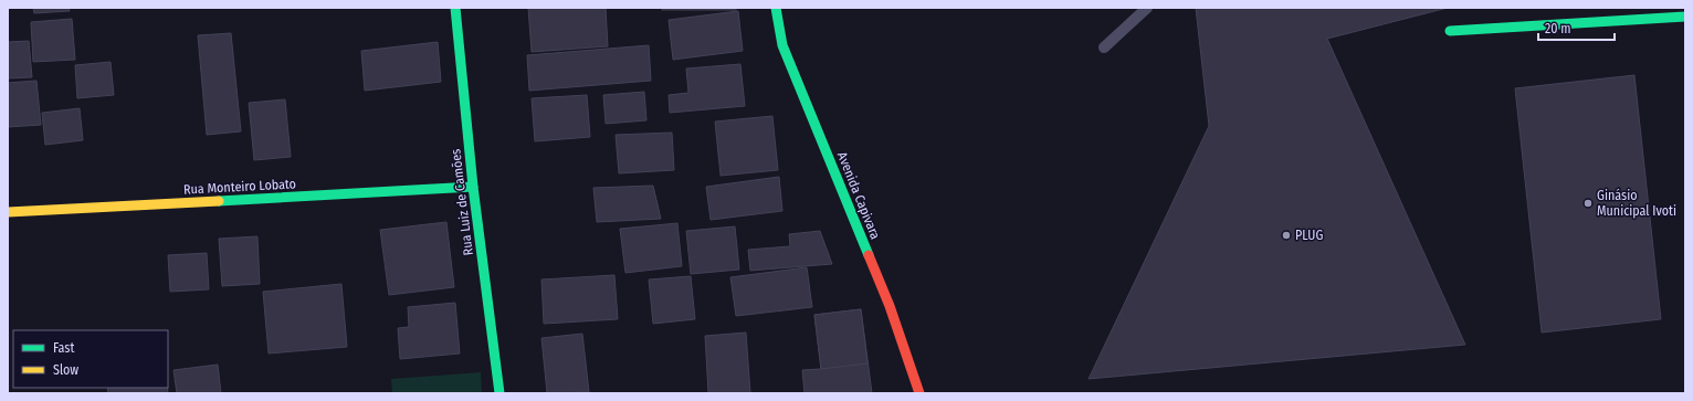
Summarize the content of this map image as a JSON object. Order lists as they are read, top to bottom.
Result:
{
  "streets": {
    "street": ["Rua Monteiro Lobato", "Avenida Capivara", "Rua Luiz de Camões"]
  },
  "crossings": [
    ["Rua Monteiro Lobato", "Rua Luiz de Camões"]
  ],
  "places": ["Ginásio Municipal Ivoti", "PLUG"],
  "legend": ["Fast", "Slow"],
  "scale_bar": "20 m"
}
